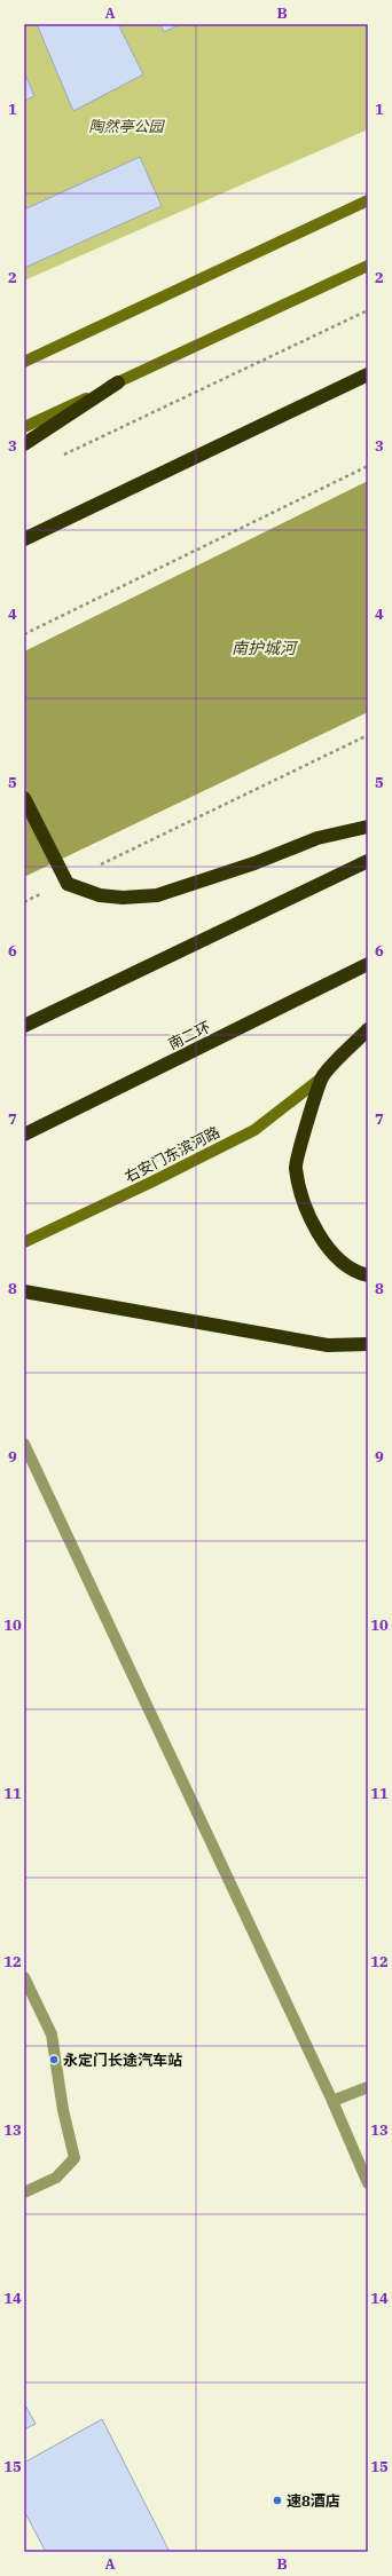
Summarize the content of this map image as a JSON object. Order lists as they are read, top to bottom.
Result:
{
  "streets": {
    "highway": ["南二环"],
    "street": ["右安门东滨河路"]
  },
  "water": ["南护城河"],
  "parks": ["陶然亭公园"],
  "places": ["永定门长途汽车站", "速8酒店"],
  "grid": {
    "columns": ["A", "B"],
    "rows": [
      "1",
      "2",
      "3",
      "4",
      "5",
      "6",
      "7",
      "8",
      "9",
      "10",
      "11",
      "12",
      "13",
      "14",
      "15"
    ]
  }
}
